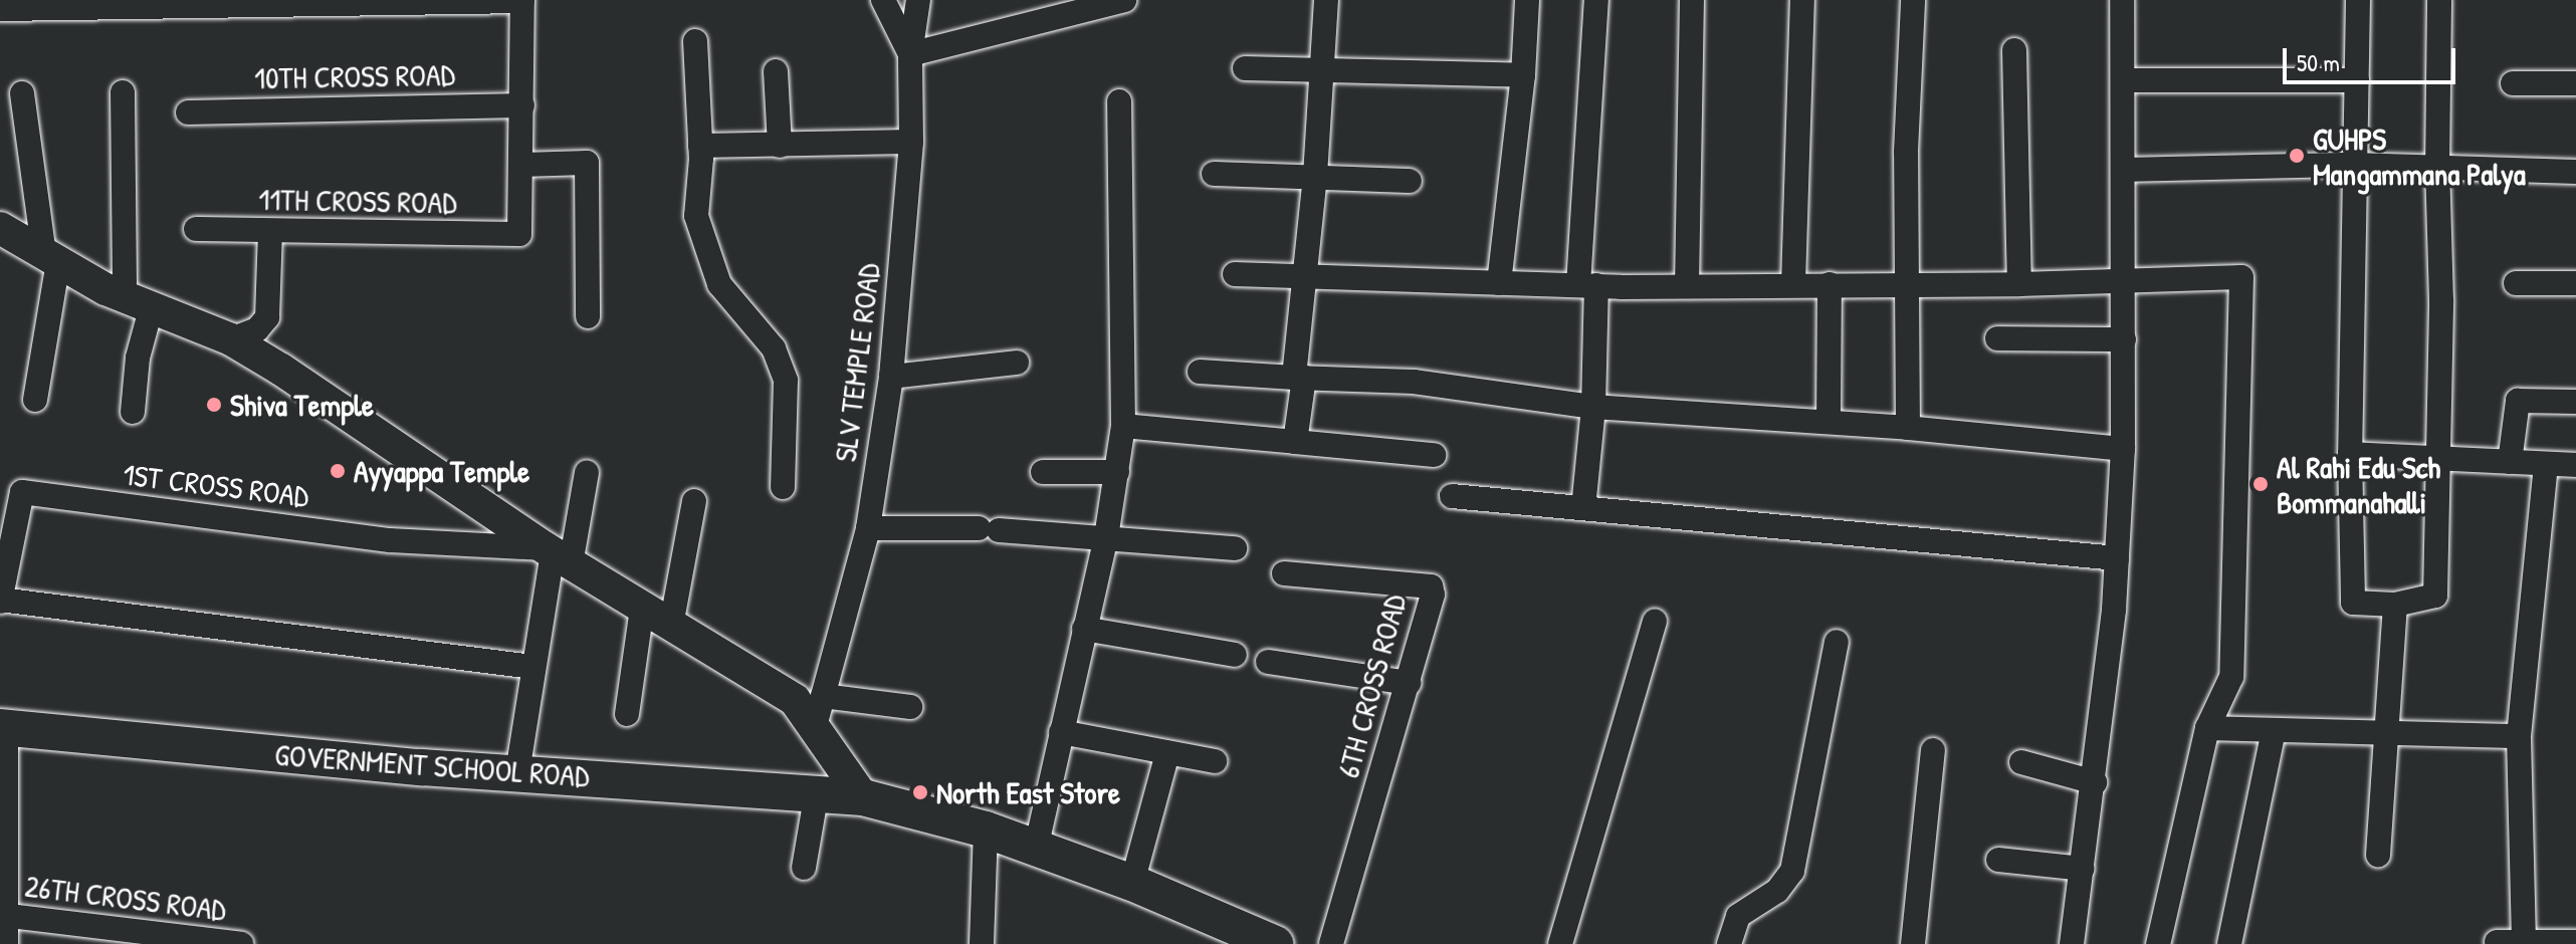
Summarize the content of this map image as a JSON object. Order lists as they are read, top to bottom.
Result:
{
  "streets": {
    "main road": ["GOVERNMENT SCHOOL ROAD"],
    "street": [
      "10TH CROSS ROAD",
      "11TH CROSS ROAD",
      "SLV TEMPLE ROAD",
      "1ST CROSS ROAD",
      "6TH CROSS ROAD",
      "26TH CROSS ROAD"
    ]
  },
  "places": [
    "GUHPS Mangammana Palya",
    "Shiva Temple",
    "Ayyappa Temple",
    "Al Rahi Edu Sch Bommanahalli",
    "North East Store"
  ],
  "scale_bar": "50 m"
}
